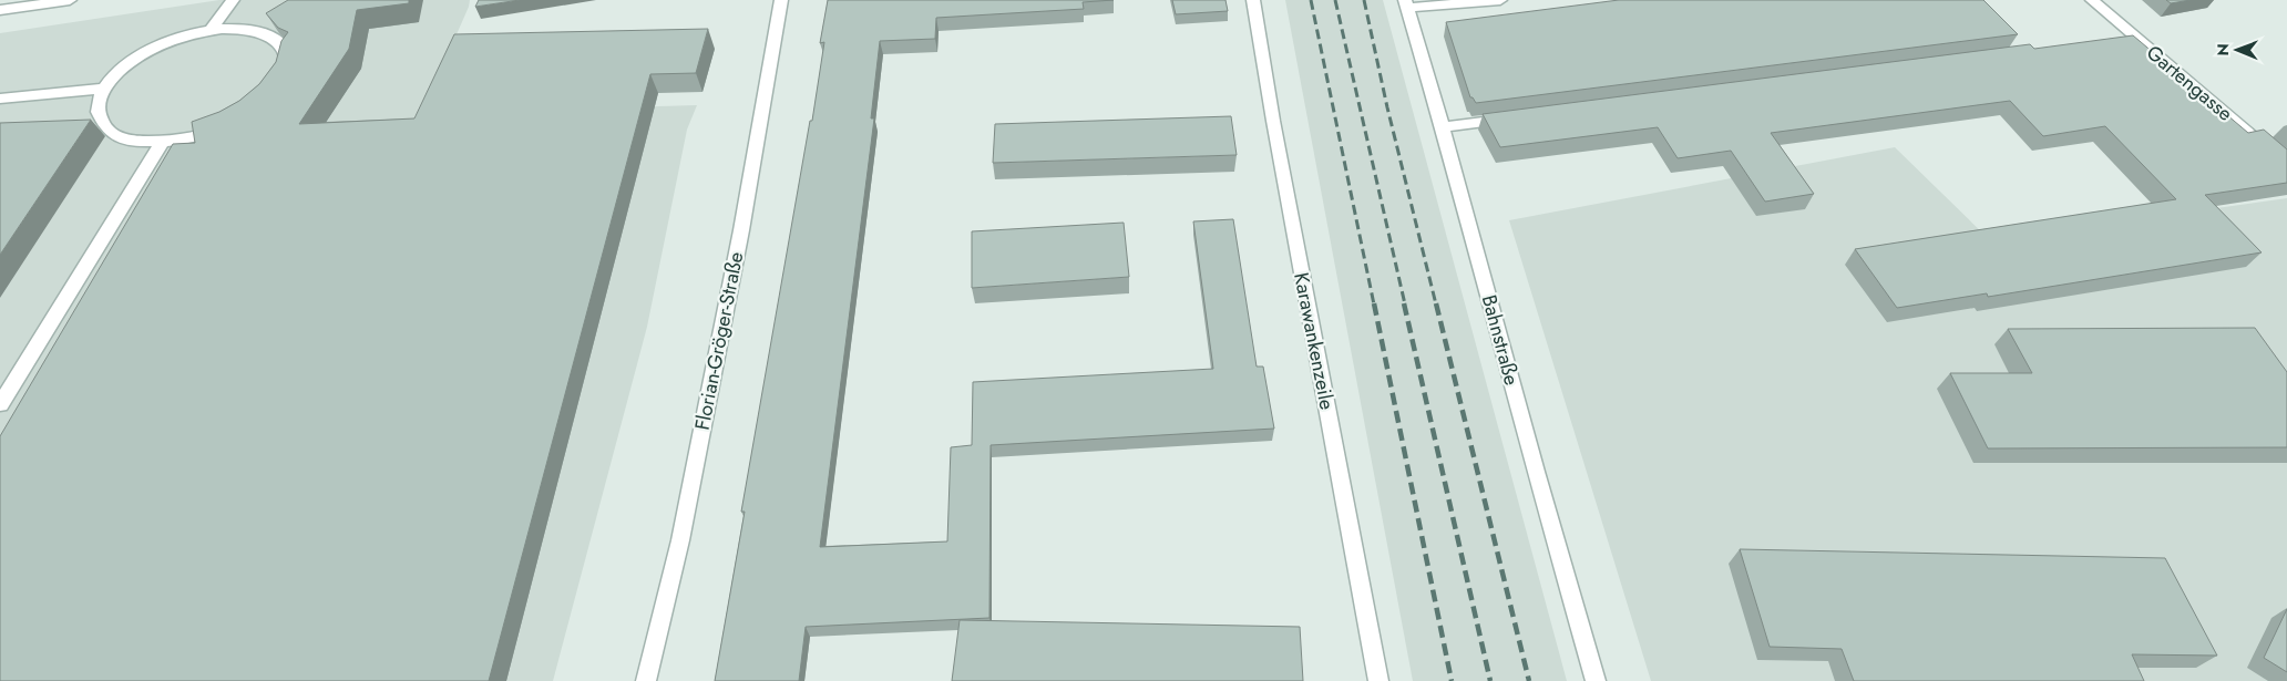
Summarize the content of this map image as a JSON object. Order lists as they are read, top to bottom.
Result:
{
  "streets": {
    "street": [
      "Gartengasse",
      "Bahnstraße",
      "Florian-Gröger-Straße",
      "Karawankenzeile"
    ]
  },
  "north": "left"
}
